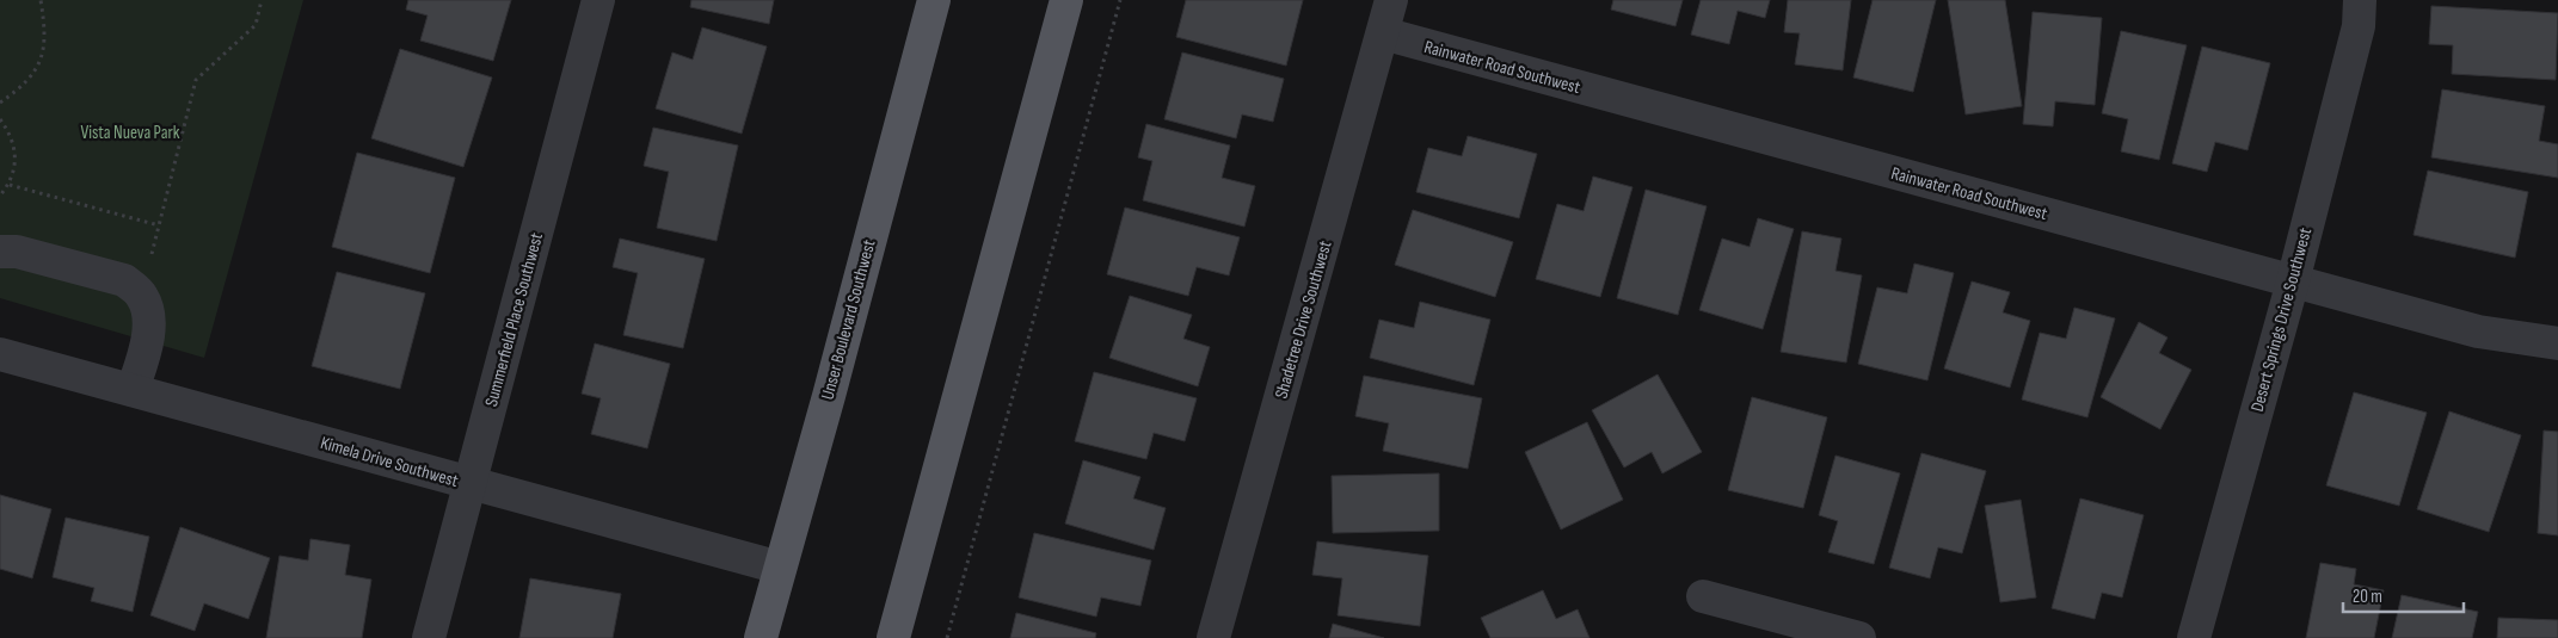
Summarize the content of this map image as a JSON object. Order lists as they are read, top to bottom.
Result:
{
  "streets": {
    "main road": ["Unser Boulevard Southwest"],
    "street": [
      "Rainwater Road Southwest",
      "Summerfield Place Southwest",
      "Shadetree Drive Southwest",
      "Desert Springs Drive Southwest",
      "Kimela Drive Southwest"
    ]
  },
  "crossings": [
    ["Rainwater Road Southwest", "Shadetree Drive Southwest"],
    ["Rainwater Road Southwest", "Desert Springs Drive Southwest"],
    ["Summerfield Place Southwest", "Kimela Drive Southwest"],
    ["Unser Boulevard Southwest", "Kimela Drive Southwest"]
  ],
  "parks": ["Vista Nueva Park"],
  "scale_bar": "20 m"
}
